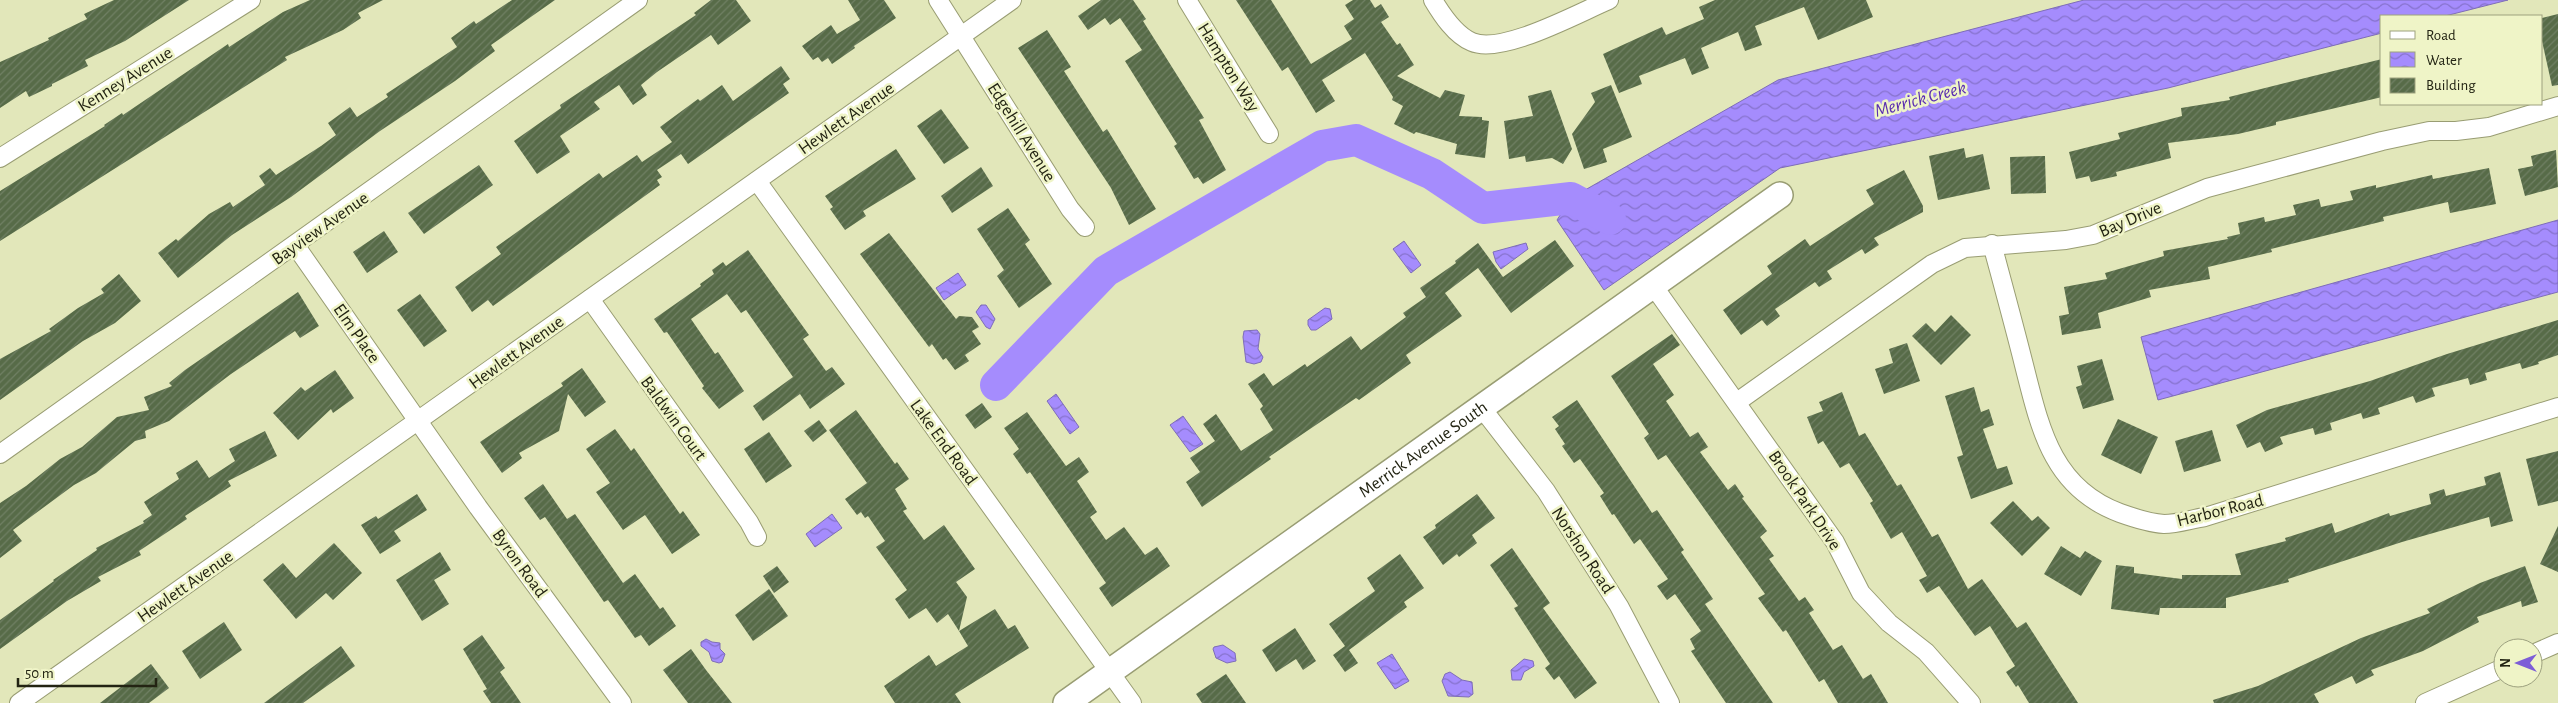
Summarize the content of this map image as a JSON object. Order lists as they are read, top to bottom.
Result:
{
  "streets": {
    "street": [
      "Hampton Way",
      "Kenney Avenue",
      "Hewlett Avenue",
      "Edgehill Avenue",
      "Bay Drive",
      "Bayview Avenue",
      "Elm Place",
      "Baldwin Court",
      "Lake End Road",
      "Merrick Avenue South",
      "Brook Park Drive",
      "Harbor Road",
      "Norshon Road",
      "Byron Road"
    ]
  },
  "crossings": [
    ["Hewlett Avenue", "Edgehill Avenue"],
    ["Hewlett Avenue", "Elm Place"],
    ["Hewlett Avenue", "Baldwin Court"],
    ["Hewlett Avenue", "Lake End Road"],
    ["Hewlett Avenue", "Byron Road"],
    ["Bay Drive", "Brook Park Drive"],
    ["Bay Drive", "Harbor Road"],
    ["Bayview Avenue", "Elm Place"],
    ["Elm Place", "Byron Road"],
    ["Lake End Road", "Merrick Avenue South"],
    ["Merrick Avenue South", "Brook Park Drive"],
    ["Merrick Avenue South", "Norshon Road"]
  ],
  "water": ["Merrick Creek"],
  "legend": ["Road", "Water", "Building"],
  "scale_bar": "50 m",
  "north": "left"
}
